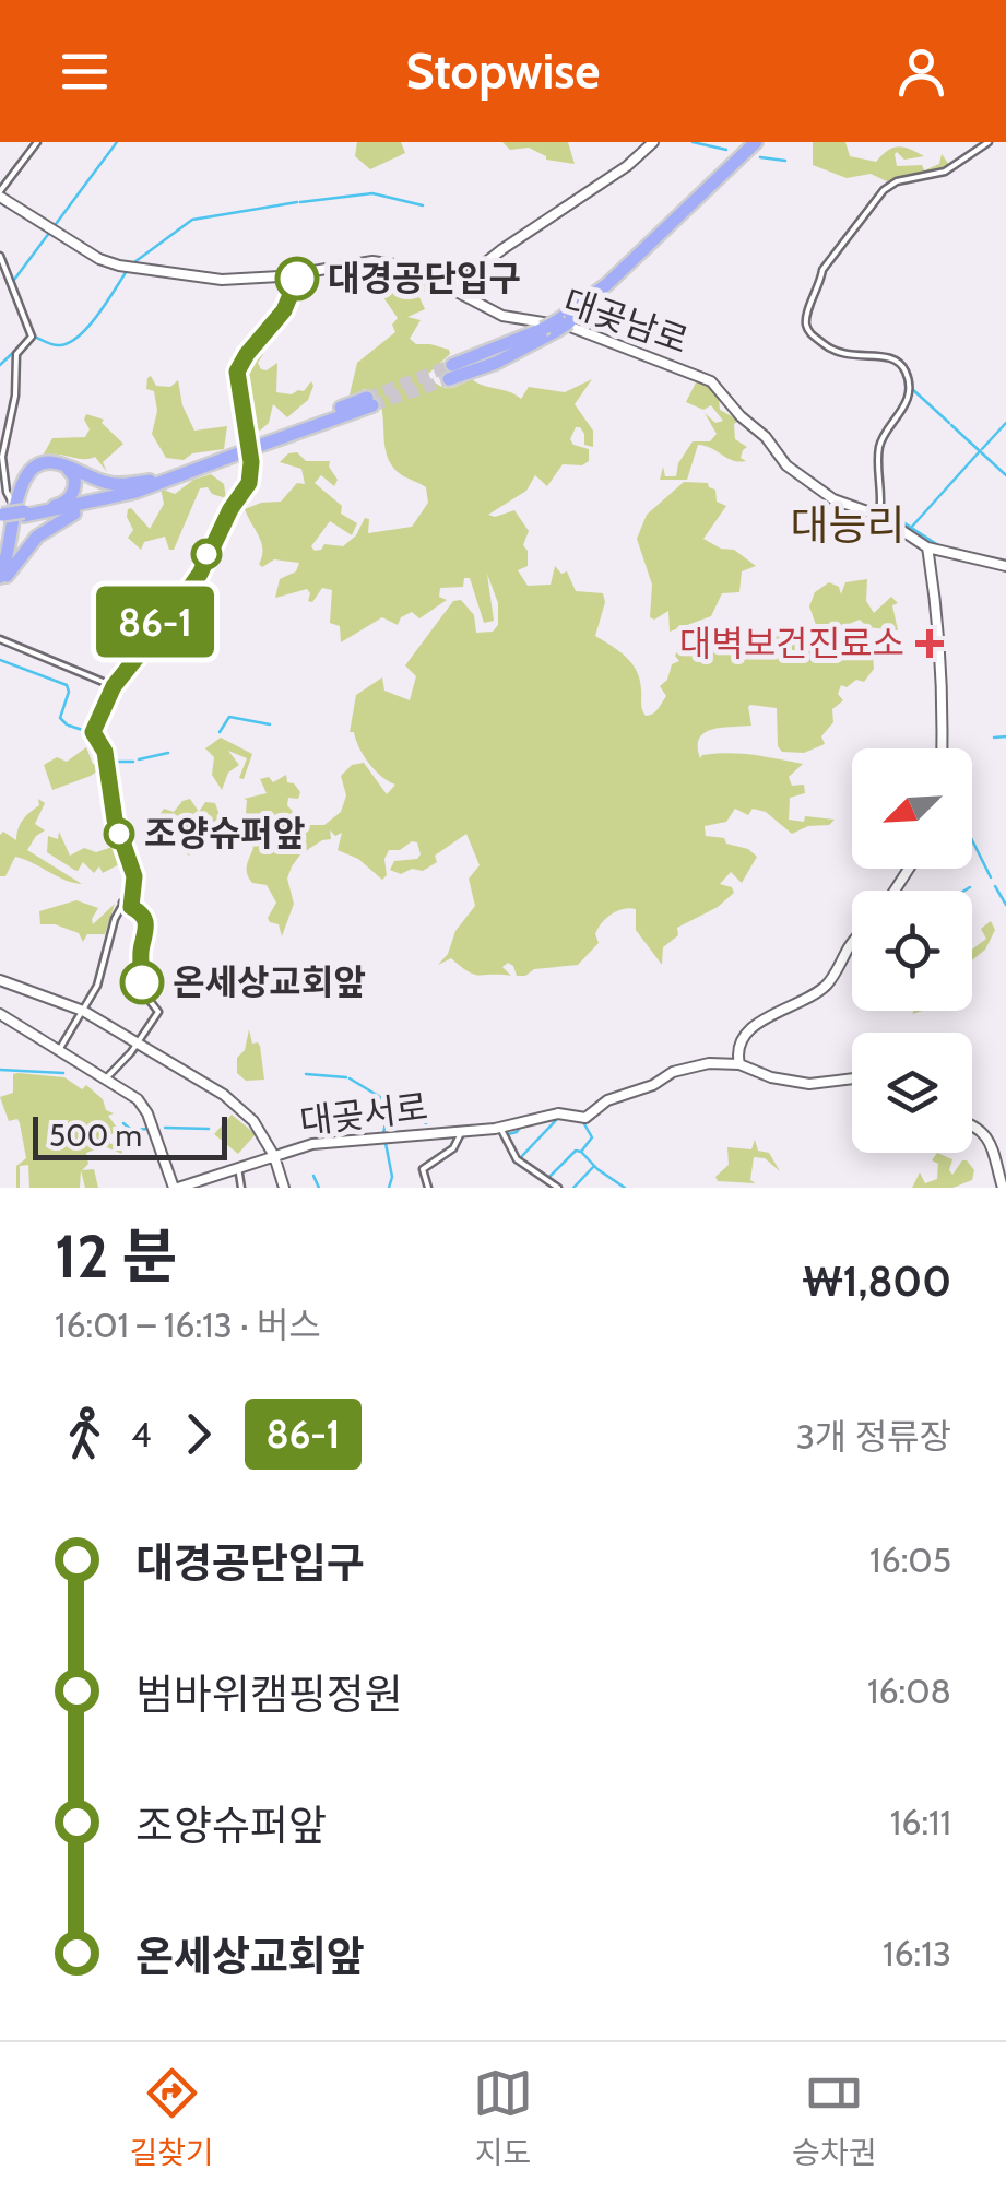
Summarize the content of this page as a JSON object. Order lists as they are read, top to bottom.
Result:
{
  "streets": {
    "street": ["대곶남로", "대곶서로"]
  },
  "districts": ["대능리"],
  "places": {
    "other": ["대경공단입구", "조양슈퍼앞", "온세상교회앞"],
    "health": ["대벽보건진료소"]
  },
  "lines": ["bus line 86-1"],
  "scale_bar": "500 m",
  "north": "bottom left",
  "page": {
    "header": "Stopwise",
    "on_map": "86-1",
    "scale": "500 m",
    "heading": ["12 분", "16:01 – 16:13 · 버스", "₩1,800"],
    "legs": ["4", "86-1", "3개 정류장"],
    "list": [
      {
        "name": "대경공단입구",
        "value": "16:05"
      },
      {
        "name": "범바위캠핑정원",
        "value": "16:08"
      },
      {
        "name": "조양슈퍼앞",
        "value": "16:11"
      },
      {
        "name": "온세상교회앞",
        "value": "16:13"
      }
    ],
    "tabs": ["길찾기", "지도", "승차권"]
  }
}
